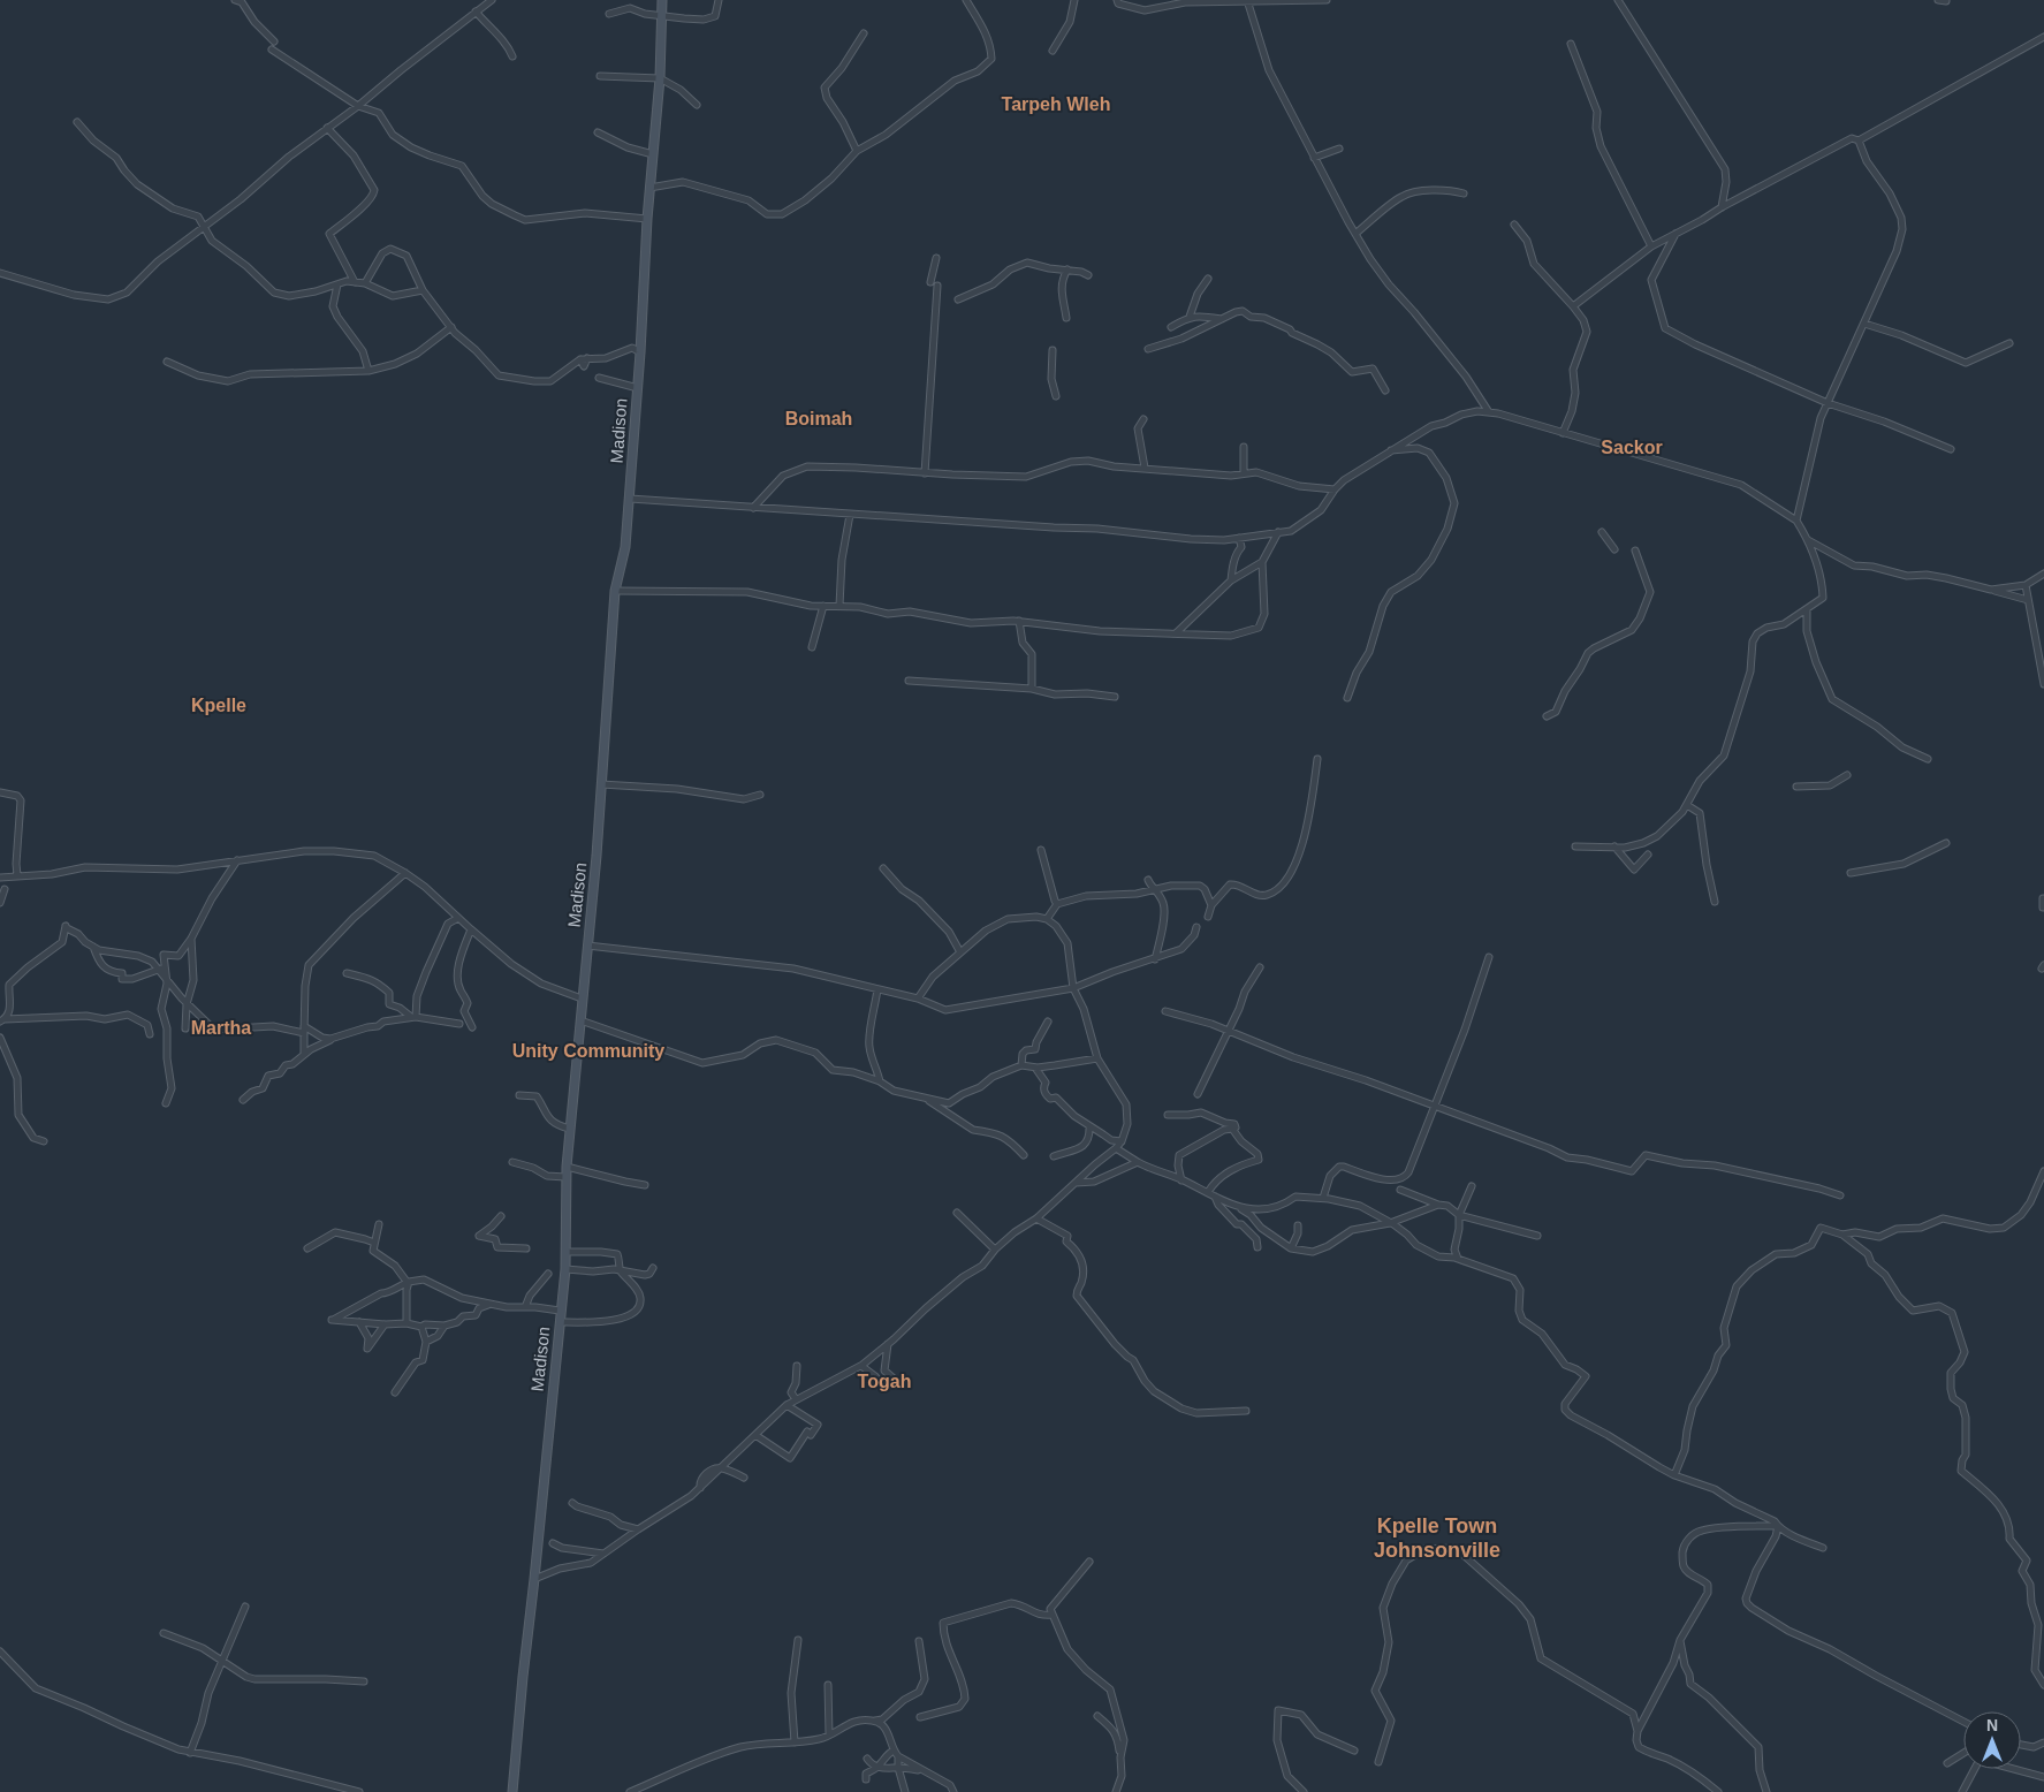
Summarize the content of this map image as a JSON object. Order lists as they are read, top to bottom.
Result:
{
  "streets": {
    "street": ["Madison"]
  },
  "districts": [
    "Tarpeh Wleh",
    "Boimah",
    "Sackor",
    "Kpelle",
    "Martha",
    "Unity Community",
    "Togah",
    "Kpelle Town Johnsonville"
  ],
  "north": "top"
}
